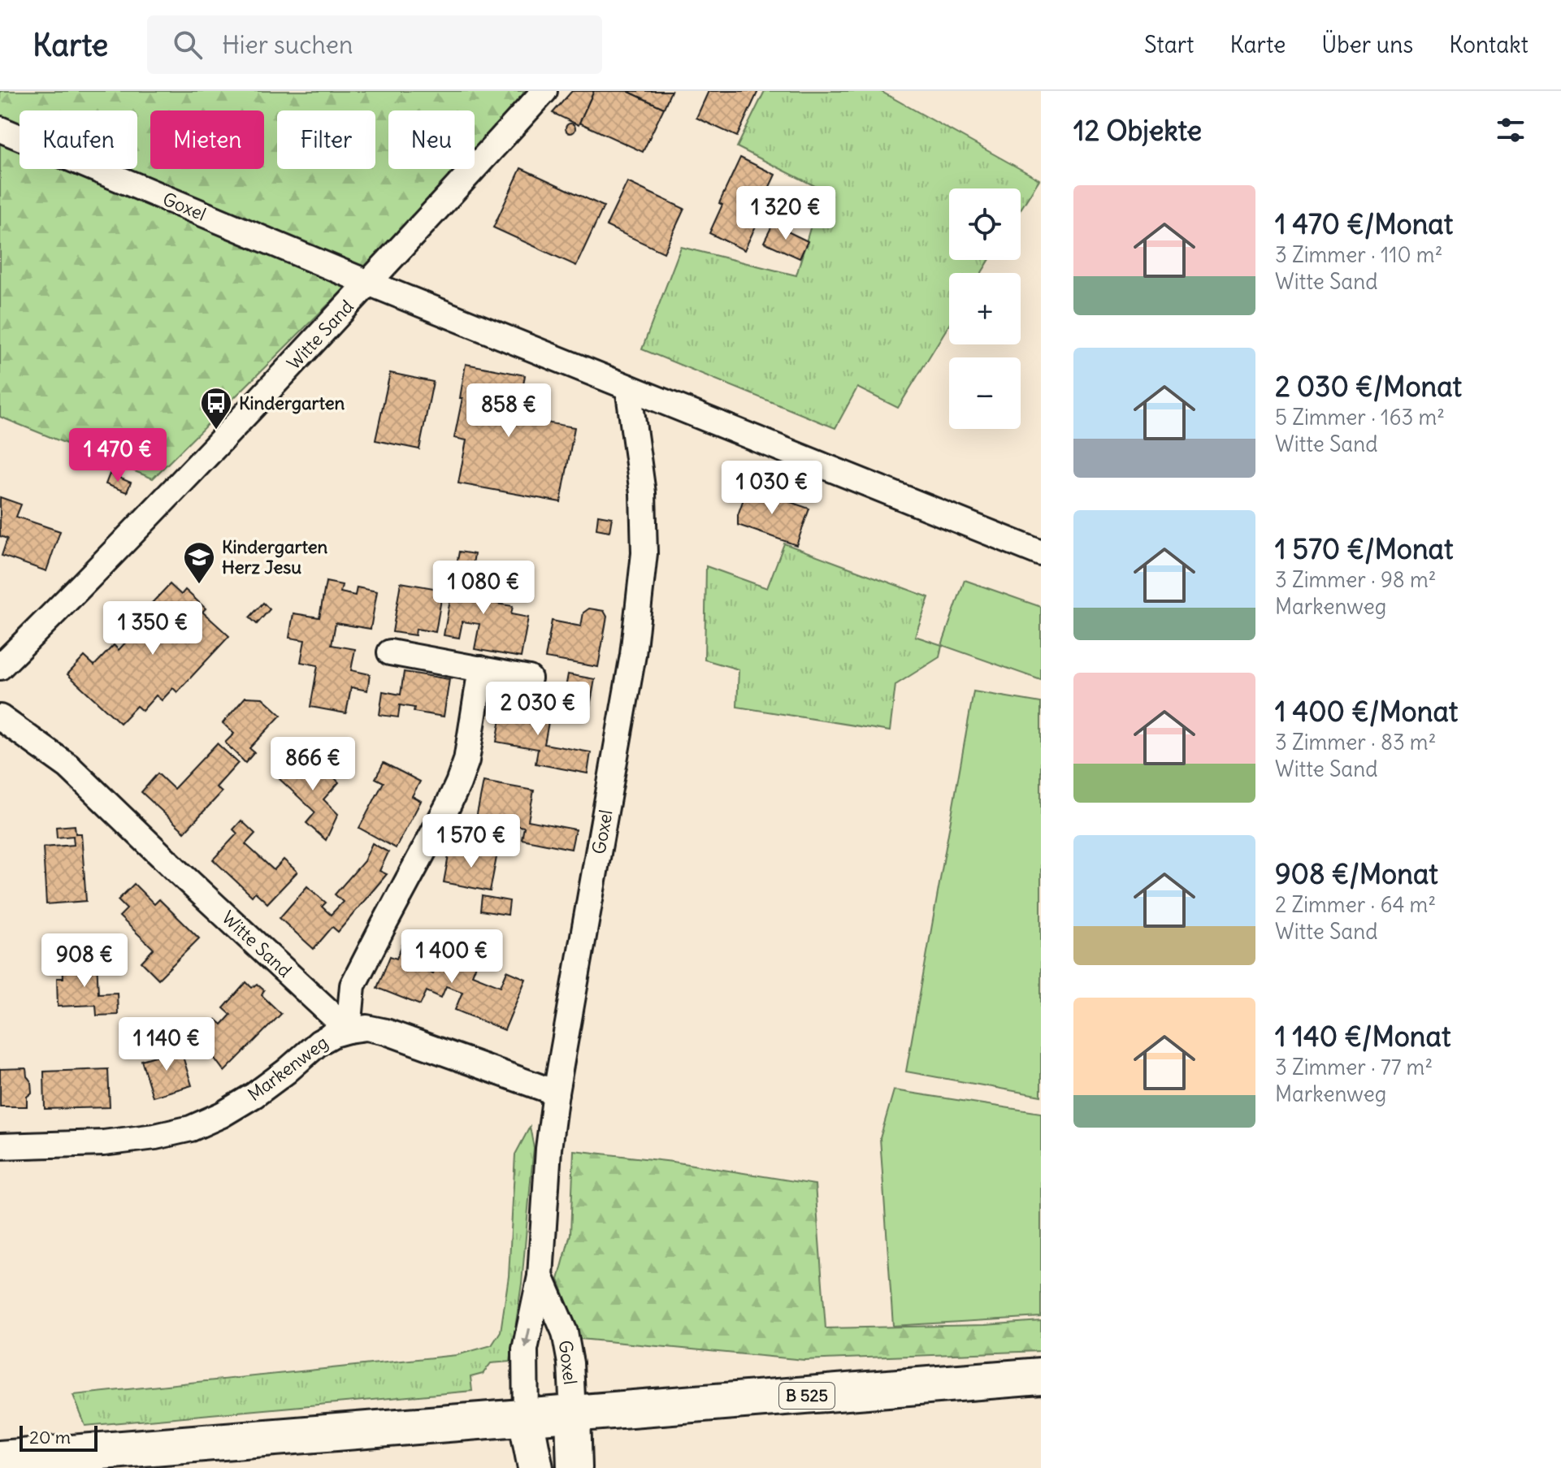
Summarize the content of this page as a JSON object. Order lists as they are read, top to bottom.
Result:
{
  "streets": {
    "main road": ["B 525"],
    "street": ["Goxel", "Witte Sand", "Markenweg"]
  },
  "crossings": [
    ["Goxel", "Witte Sand"],
    ["Goxel", "B 525"],
    ["Witte Sand", "Markenweg"]
  ],
  "places": {
    "bus stop": ["Kindergarten"],
    "school or university": ["Kindergarten Herz Jesu"]
  },
  "scale_bar": "20 m",
  "page": {
    "header": "Karte",
    "search": "Hier suchen",
    "nav": [
      "Start",
      "Karte",
      "Über uns",
      "Kontakt"
    ],
    "heading": "12 Objekte",
    "chip": [
      "Kaufen",
      "Mieten",
      "Filter",
      "Neu"
    ],
    "list": [
      {
        "name": "1 470 €/Monat",
        "note": "3 Zimmer · 110 m² · Witte Sand"
      },
      {
        "name": "2 030 €/Monat",
        "note": "5 Zimmer · 163 m² · Witte Sand"
      },
      {
        "name": "1 570 €/Monat",
        "note": "3 Zimmer · 98 m² · Markenweg"
      },
      {
        "name": "1 400 €/Monat",
        "note": "3 Zimmer · 83 m² · Witte Sand"
      },
      {
        "name": "908 €/Monat",
        "note": "2 Zimmer · 64 m² · Witte Sand"
      },
      {
        "name": "1 140 €/Monat",
        "note": "3 Zimmer · 77 m² · Markenweg"
      }
    ],
    "price": [
      "1 320 €",
      "858 €",
      "1 470 €",
      "1 030 €",
      "1 080 €",
      "1 350 €",
      "2 030 €",
      "866 €",
      "1 570 €",
      "1 400 €",
      "908 €",
      "1 140 €"
    ],
    "map_buttons": ["+", "−"],
    "scale": "20 m"
  }
}
